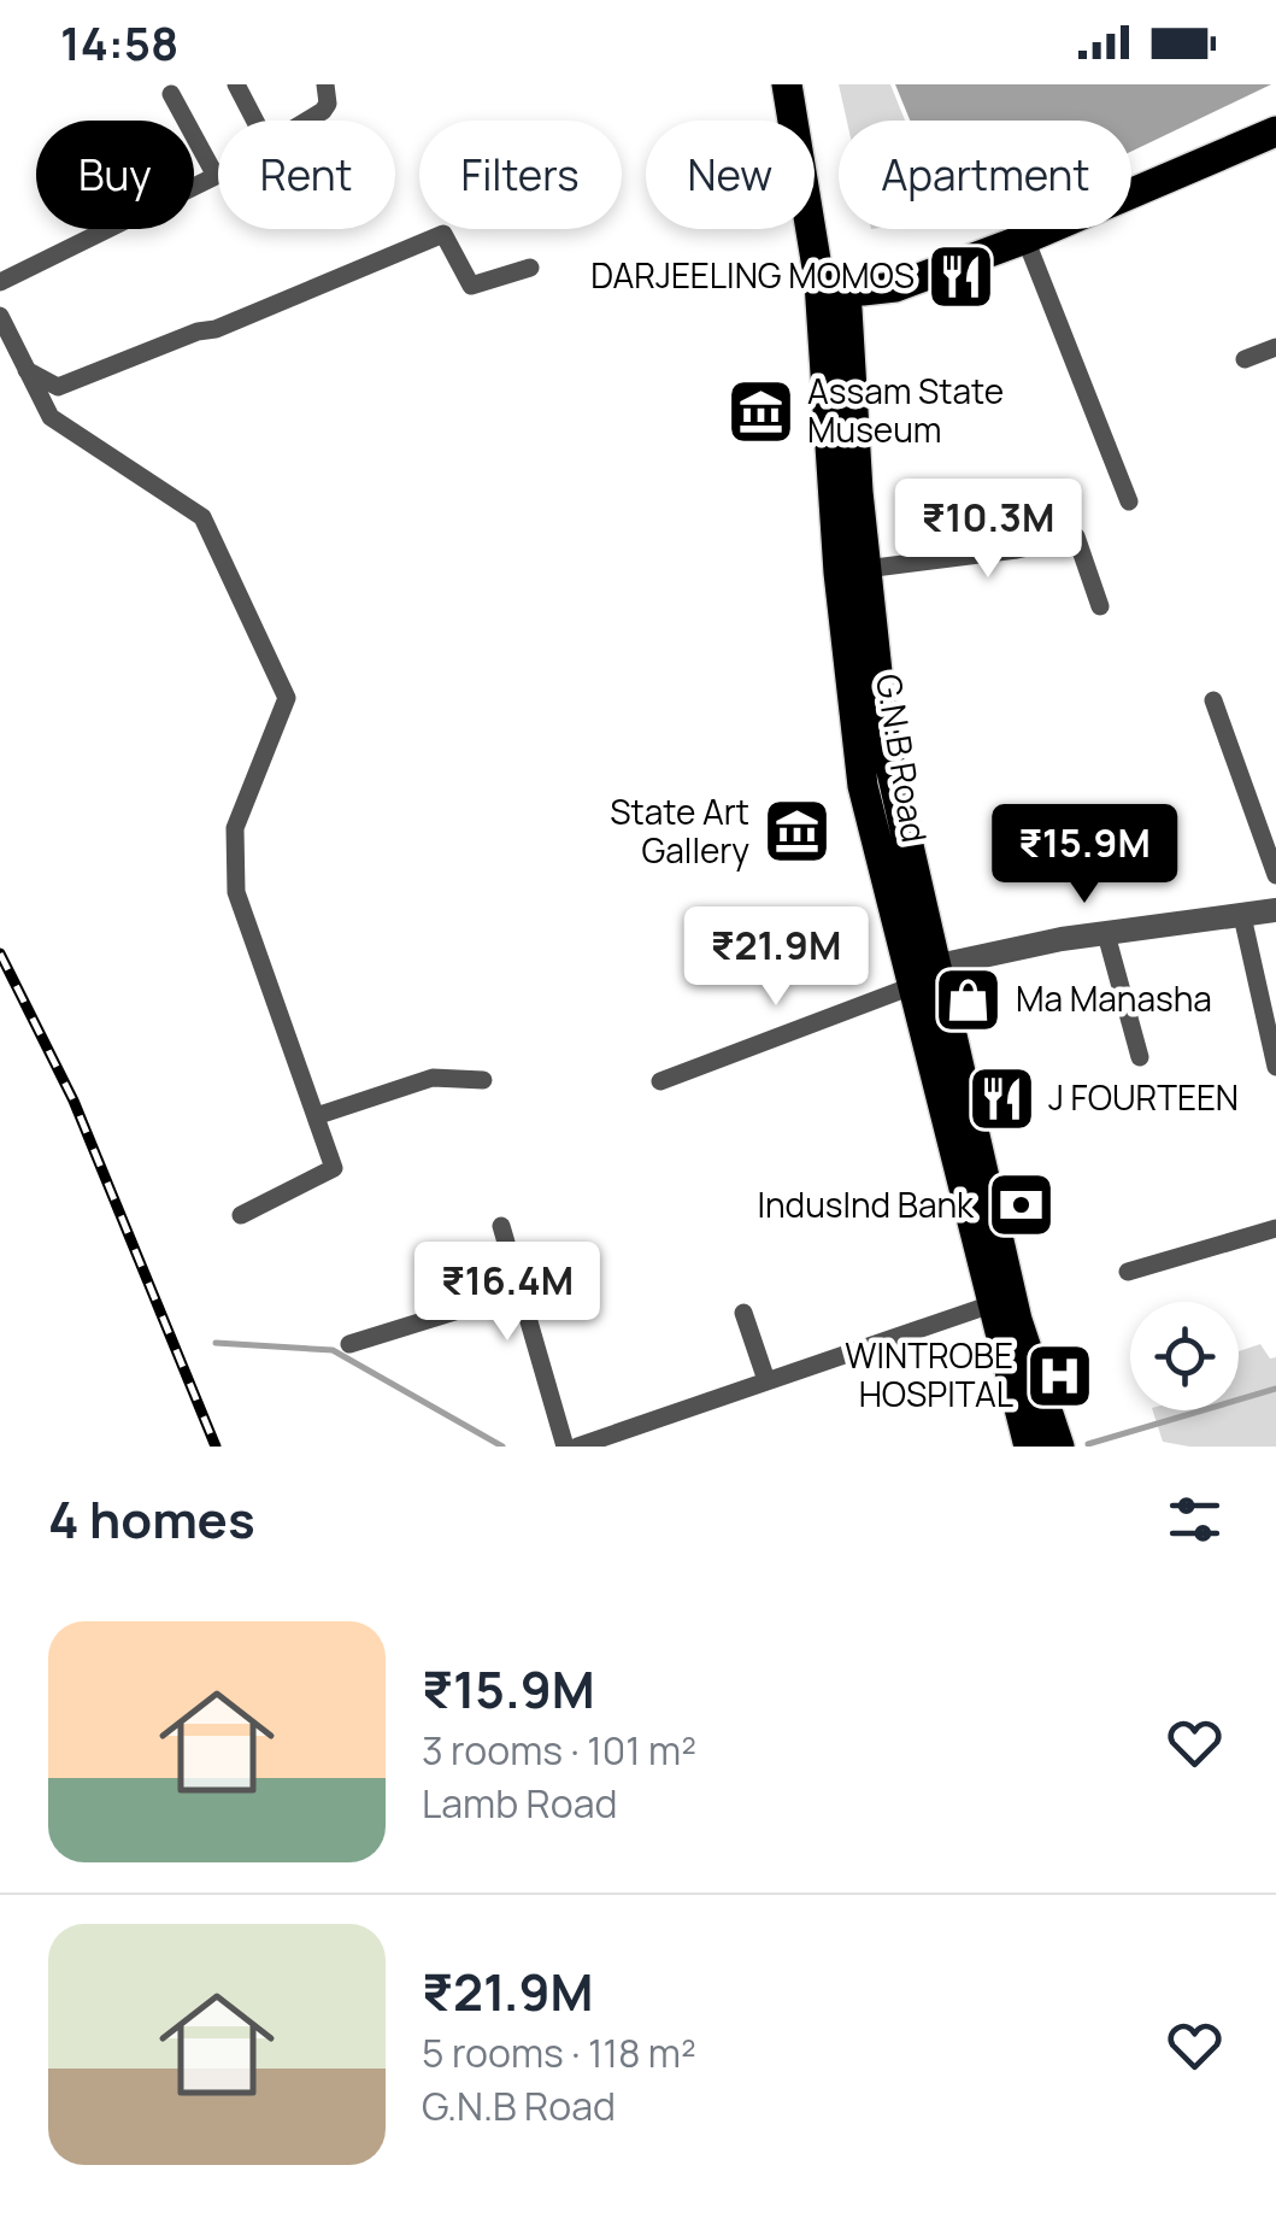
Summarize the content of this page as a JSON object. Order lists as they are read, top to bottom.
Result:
{
  "streets": {
    "main road": ["G.N.B Road"]
  },
  "places": {
    "restaurant": ["DARJEELING MOMOS", "J FOURTEEN"],
    "museum": ["Assam State Museum", "State Art Gallery"],
    "shop": ["Ma Manasha"],
    "bank": ["IndusInd Bank"],
    "hospital": ["WINTROBE HOSPITAL"]
  },
  "page": {
    "status": "14:58",
    "chip": [
      "Buy",
      "Rent",
      "Filters",
      "New",
      "Apartment"
    ],
    "price": [
      "₹10.3M",
      "₹15.9M",
      "₹21.9M",
      "₹16.4M"
    ],
    "heading": "4 homes",
    "list": [
      {
        "name": "₹15.9M",
        "note": "3 rooms · 101 m² · Lamb Road"
      },
      {
        "name": "₹21.9M",
        "note": "5 rooms · 118 m² · G.N.B Road"
      }
    ]
  }
}
